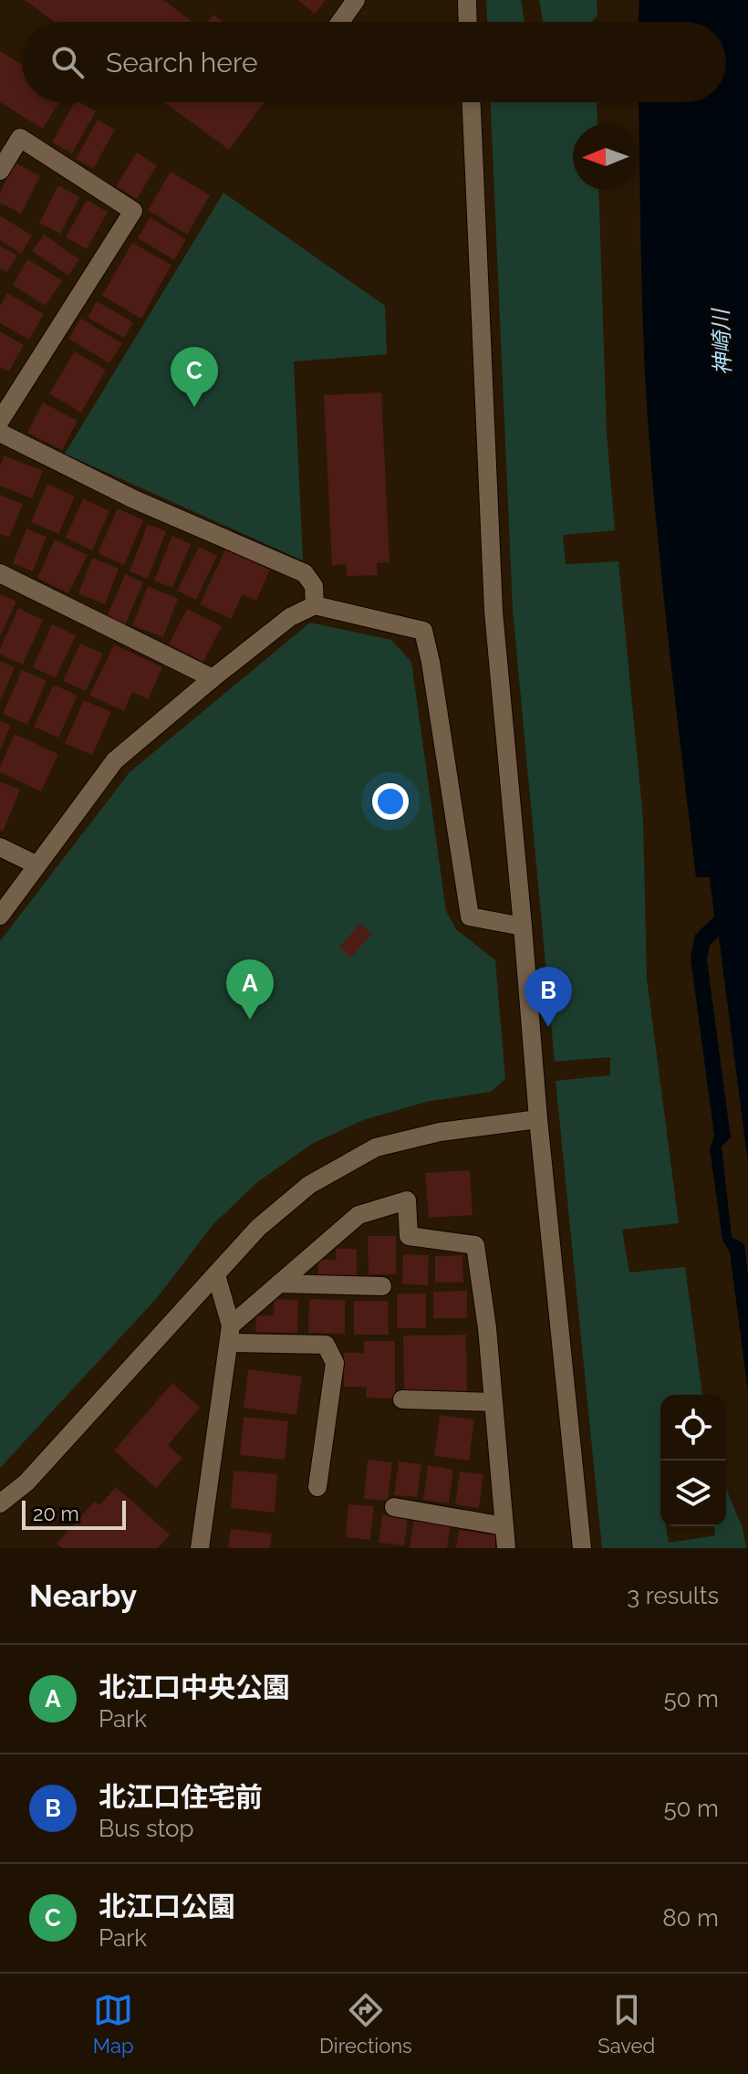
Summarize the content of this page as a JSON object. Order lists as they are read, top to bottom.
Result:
{
  "water": ["神崎川"],
  "scale_bar": "20 m",
  "north": "left",
  "page": {
    "search": "Search here",
    "pins": ["C", "A", "B"],
    "scale": "20 m",
    "heading": ["Nearby", "3 results"],
    "list": [
      {
        "mark": "A",
        "name": "北江口中央公園",
        "note": "Park",
        "value": "50 m"
      },
      {
        "mark": "B",
        "name": "北江口住宅前",
        "note": "Bus stop",
        "value": "50 m"
      },
      {
        "mark": "C",
        "name": "北江口公園",
        "note": "Park",
        "value": "80 m"
      }
    ],
    "nav": ["Map", "Directions", "Saved"]
  }
}
